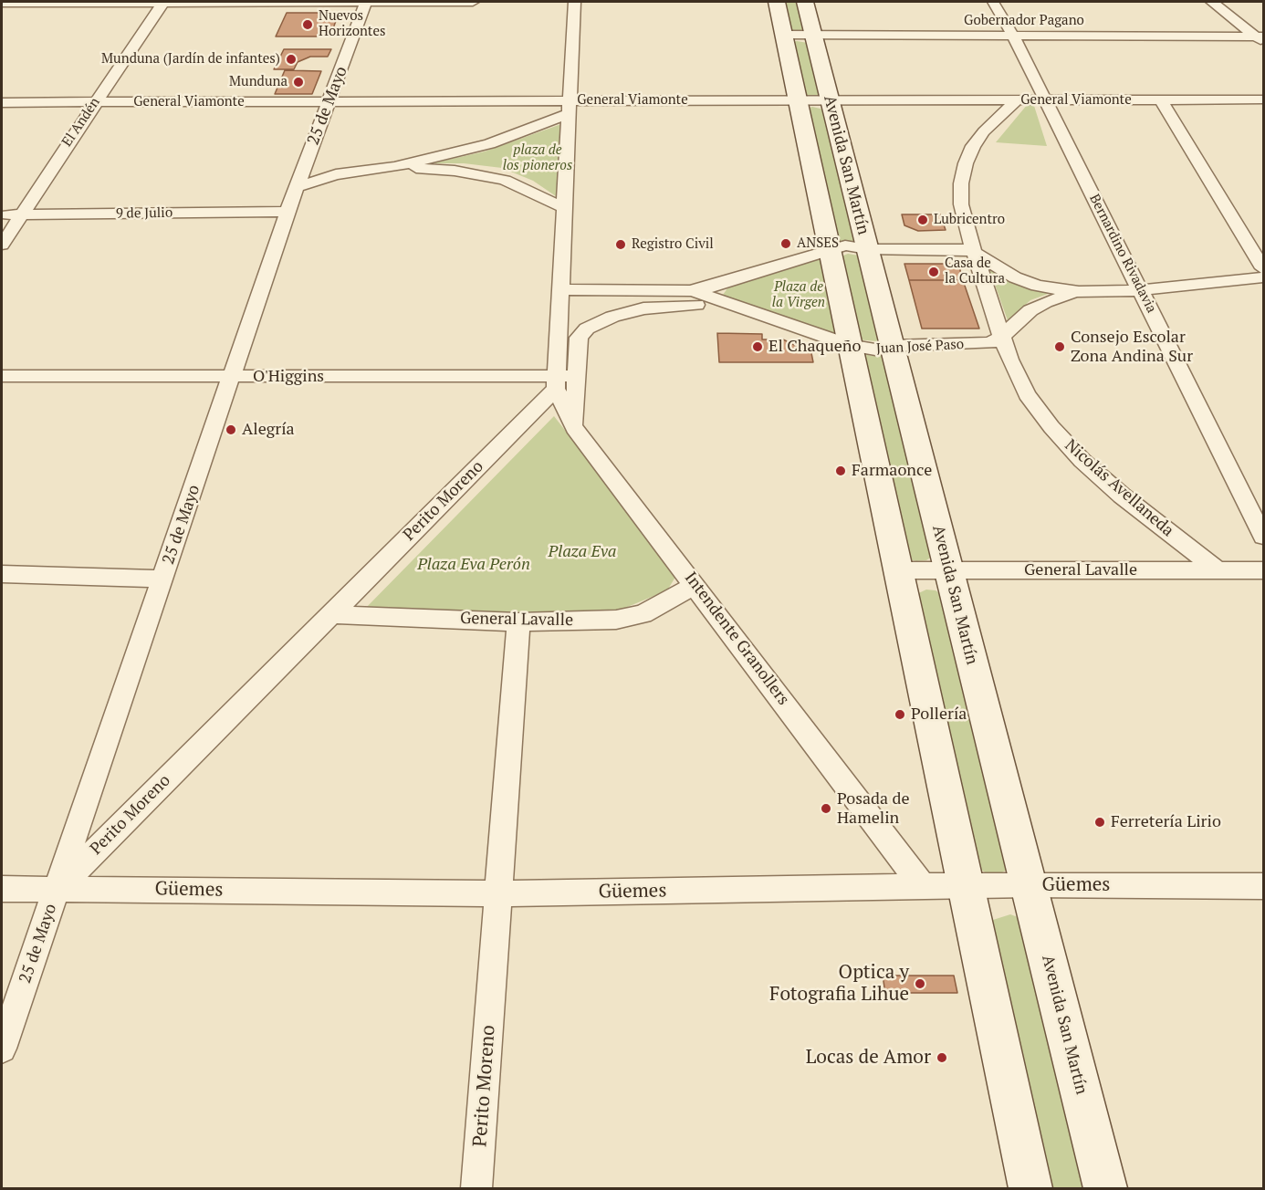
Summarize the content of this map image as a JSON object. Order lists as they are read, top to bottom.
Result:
{
  "streets": {
    "main road": ["Avenida San Martín"],
    "street": [
      "Gobernador Pagano",
      "General Viamonte",
      "25 de Mayo",
      "El Andén",
      "9 de Julio",
      "Bernardino Rivadavia",
      "Juan José Paso",
      "O'Higgins",
      "Nicolás Avellaneda",
      "Perito Moreno",
      "General Lavalle",
      "Intendente Granollers",
      "Güemes"
    ]
  },
  "crossings": [
    ["Gobernador Pagano", "Avenida San Martín"],
    ["Gobernador Pagano", "Bernardino Rivadavia"],
    ["General Viamonte", "25 de Mayo"],
    ["General Viamonte", "El Andén"],
    ["General Viamonte", "Avenida San Martín"],
    ["General Viamonte", "Bernardino Rivadavia"],
    ["General Viamonte", "Nicolás Avellaneda"],
    ["25 de Mayo", "9 de Julio"],
    ["25 de Mayo", "O'Higgins"],
    ["25 de Mayo", "Perito Moreno"],
    ["25 de Mayo", "Güemes"],
    ["El Andén", "9 de Julio"],
    ["Avenida San Martín", "Juan José Paso"],
    ["Avenida San Martín", "General Lavalle"],
    ["Avenida San Martín", "Güemes"],
    ["Bernardino Rivadavia", "Juan José Paso"],
    ["Juan José Paso", "Nicolás Avellaneda"],
    ["O'Higgins", "Perito Moreno"],
    ["O'Higgins", "Intendente Granollers"],
    ["Nicolás Avellaneda", "General Lavalle"],
    ["Perito Moreno", "General Lavalle"],
    ["Perito Moreno", "Intendente Granollers"],
    ["Perito Moreno", "Güemes"],
    ["General Lavalle", "Intendente Granollers"],
    ["Intendente Granollers", "Güemes"]
  ],
  "parks": [
    "plaza de los pioneros",
    "Plaza de la Virgen",
    "Plaza Eva",
    "Plaza Eva Perón"
  ],
  "places": [
    "Nuevos Horizontes",
    "Munduna (Jardín de infantes)",
    "Munduna",
    "Lubricentro",
    "ANSES",
    "Registro Civil",
    "Casa de la Cultura",
    "El Chaqueño",
    "Consejo Escolar Zona Andina Sur",
    "Alegría",
    "Farmaonce",
    "Pollería",
    "Posada de Hamelin",
    "Ferretería Lirio",
    "Optica y Fotografia Lihue",
    "Locas de Amor"
  ]
}
